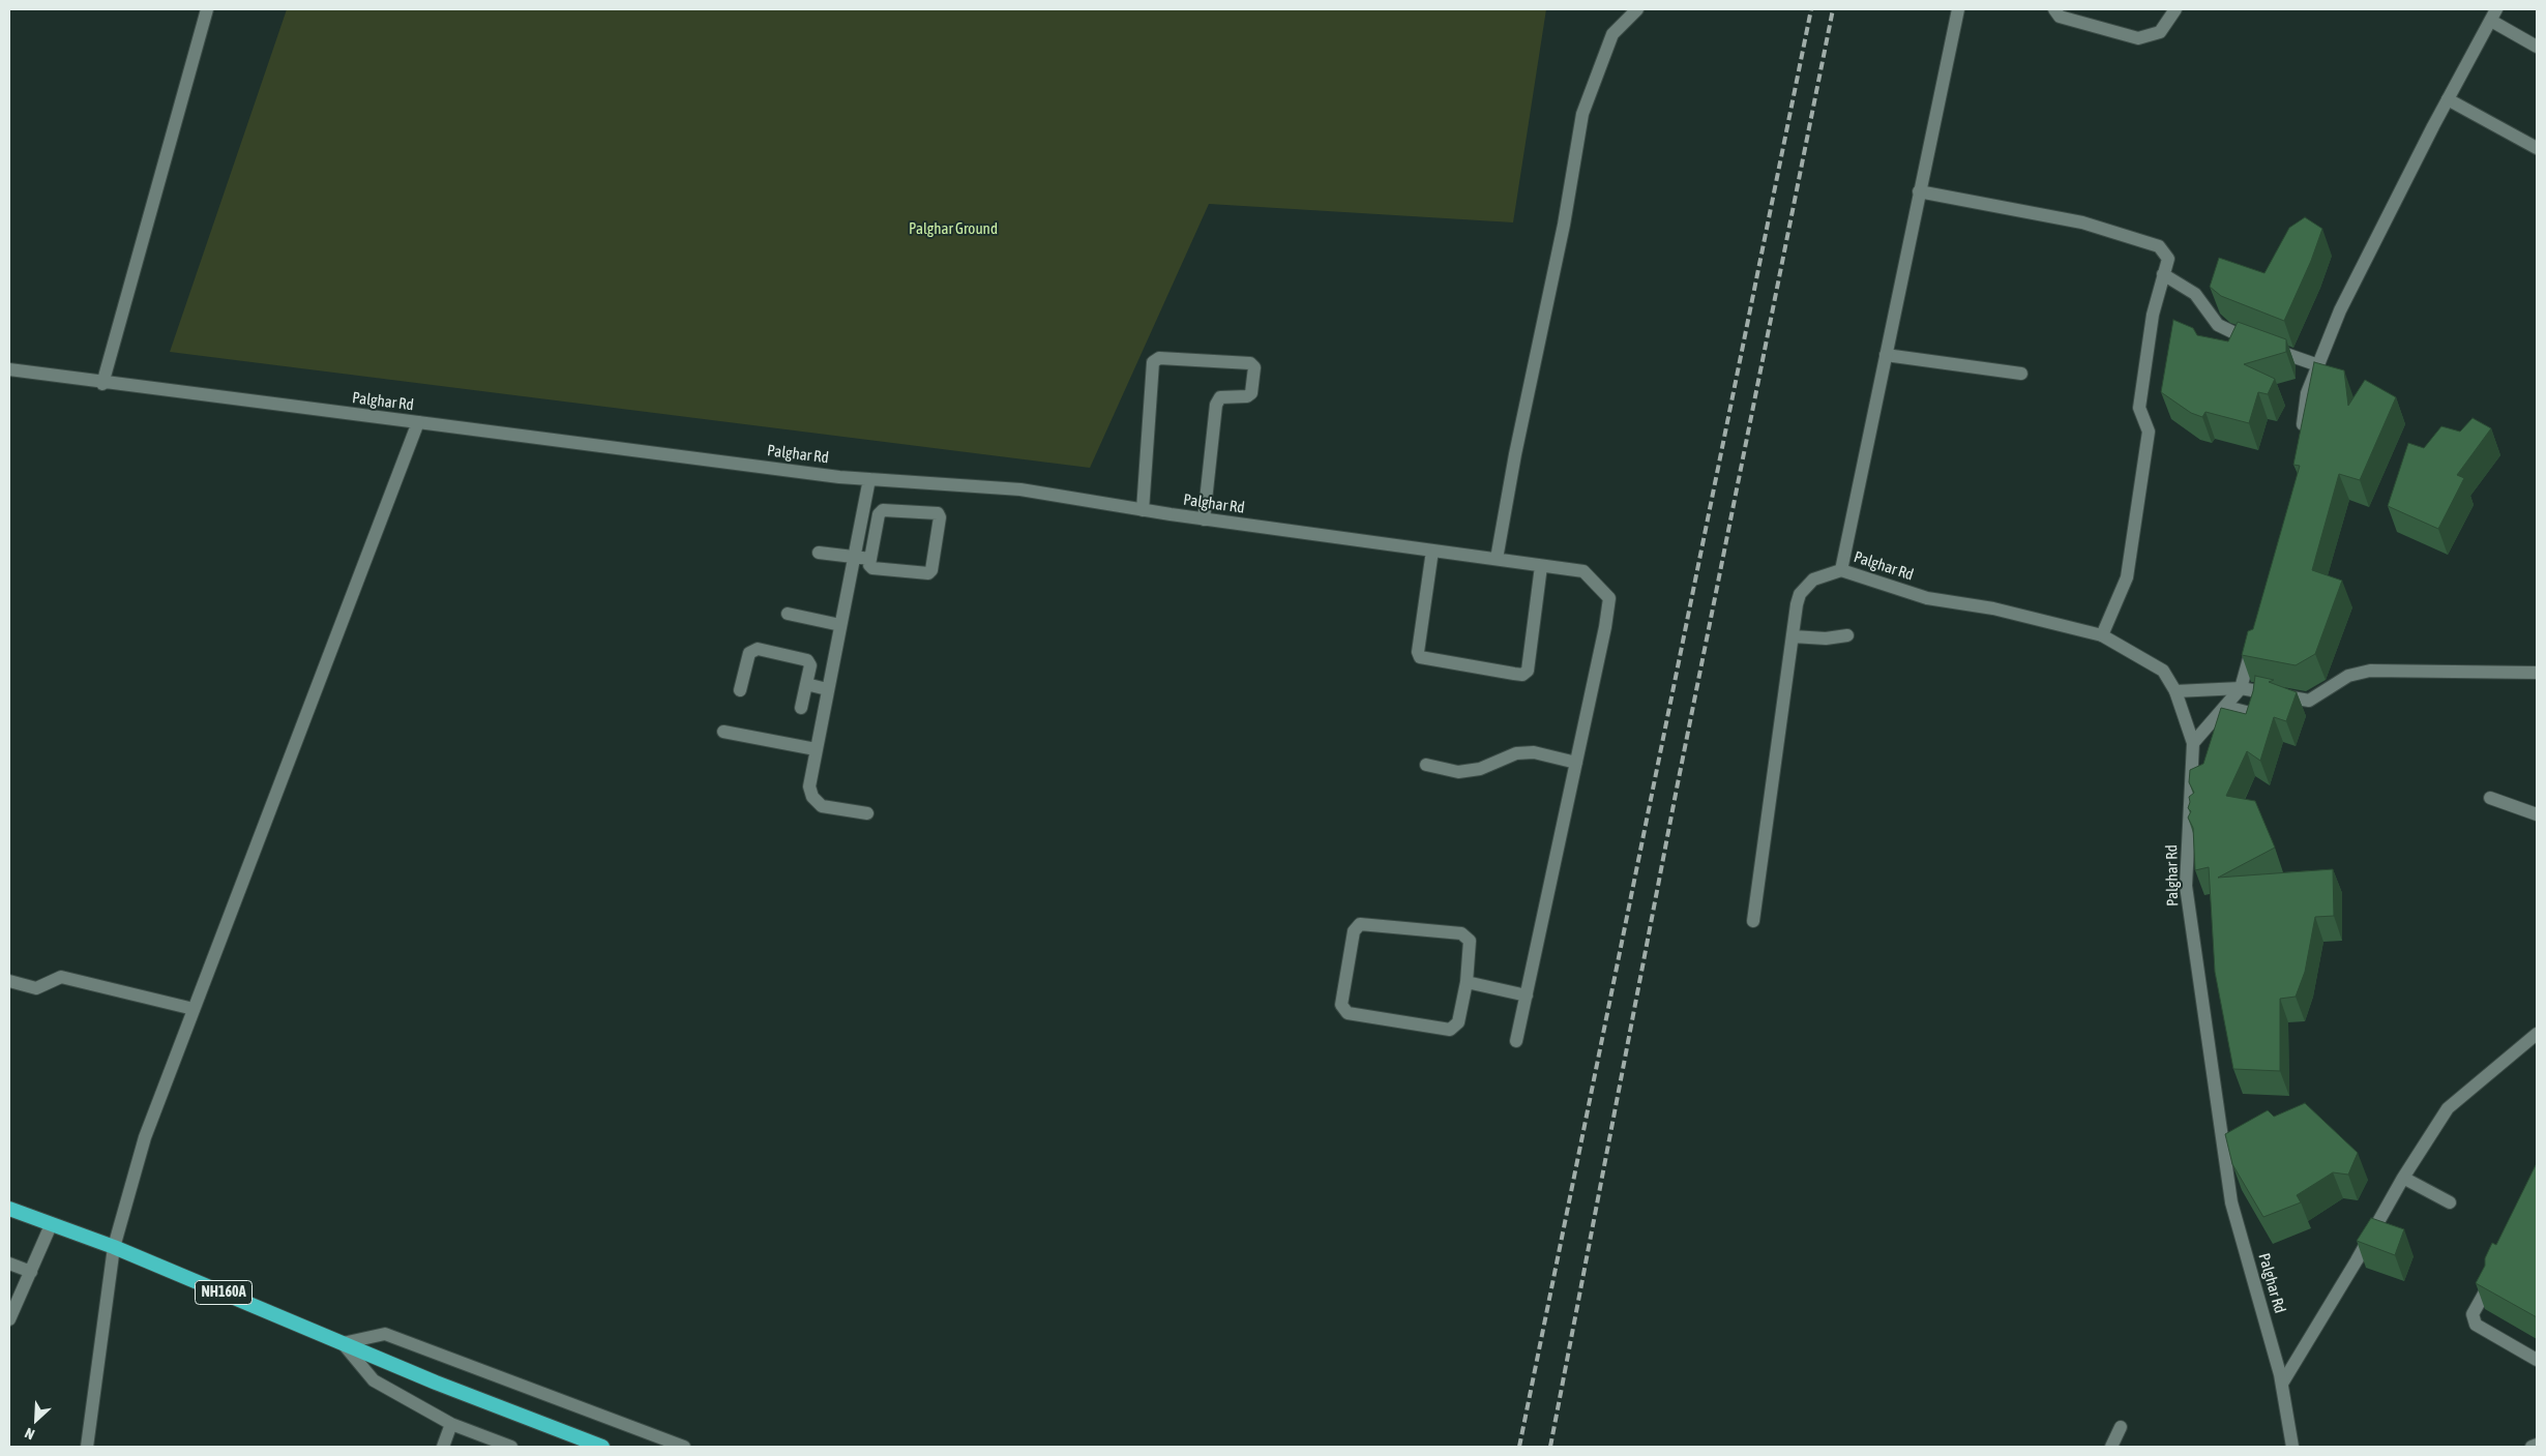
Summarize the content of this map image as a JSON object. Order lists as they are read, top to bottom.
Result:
{
  "streets": {
    "highway": ["NH160A"],
    "street": ["Palghar Rd"]
  },
  "parks": ["Palghar Ground"],
  "north": "bottom left"
}
